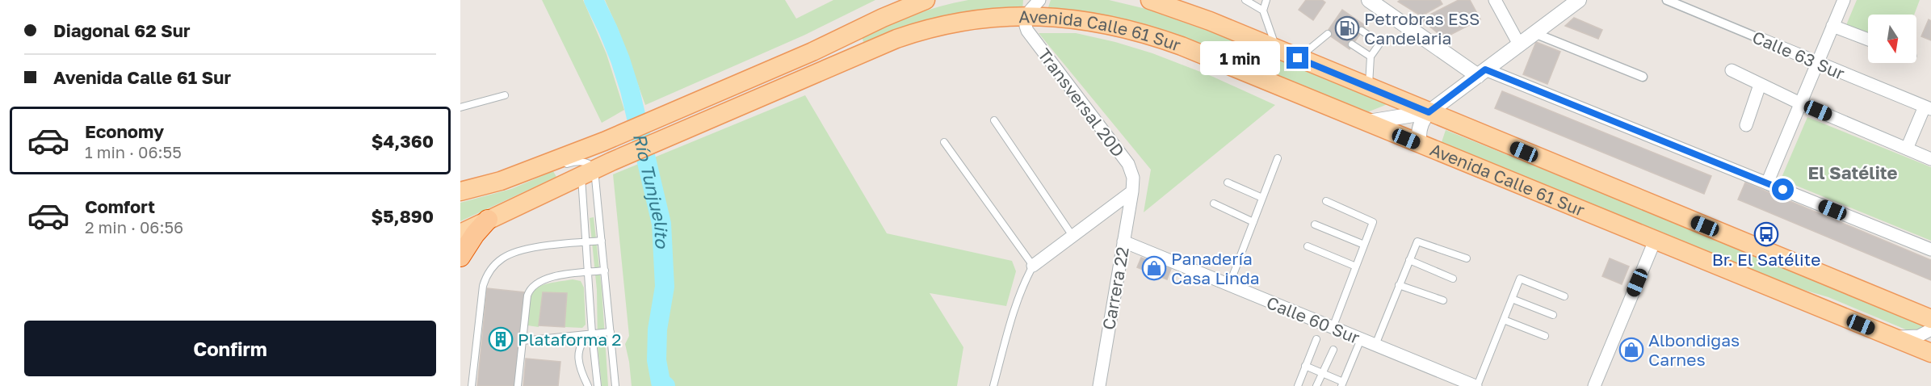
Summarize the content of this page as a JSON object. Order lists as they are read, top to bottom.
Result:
{
  "streets": {
    "main road": ["Avenida Calle 61 Sur"],
    "street": [
      "Calle 63 Sur",
      "Transversal 20D",
      "Carrera 22",
      "Calle 60 Sur"
    ]
  },
  "crossings": [
    ["Avenida Calle 61 Sur", "Transversal 20D"],
    ["Transversal 20D", "Carrera 22"],
    ["Carrera 22", "Calle 60 Sur"]
  ],
  "districts": ["El Satélite"],
  "water": ["Río Tunjuelito"],
  "places": {
    "fuel station": ["Petrobras ESS Candelaria"],
    "bus stop": ["Br. El Satélite"],
    "shop": ["Panadería Casa Linda", "Albondigas Carnes"],
    "building": ["Plataforma 2"]
  },
  "north": "bottom",
  "page": {
    "banner": ["Diagonal 62 Sur", "Avenida Calle 61 Sur"],
    "bubble": "1 min",
    "list": [
      {
        "name": "Economy",
        "note": "1 min · 06:55",
        "value": "$4,360"
      },
      {
        "name": "Comfort",
        "note": "2 min · 06:56",
        "value": "$5,890"
      }
    ],
    "buttons": "Confirm"
  }
}
